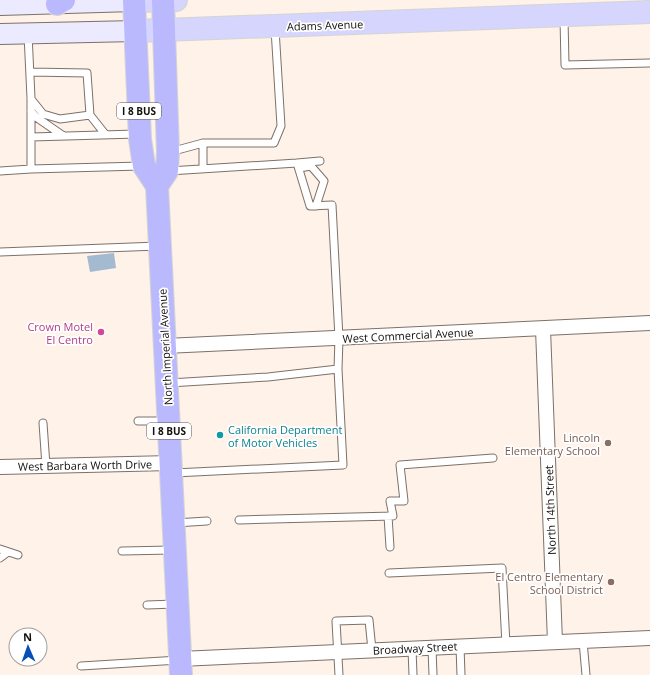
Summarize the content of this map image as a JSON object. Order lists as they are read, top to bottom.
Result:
{
  "streets": {
    "highway": ["I 8 BUS", "North Imperial Avenue"],
    "main road": ["Adams Avenue"],
    "street": [
      "West Commercial Avenue",
      "West Barbara Worth Drive",
      "North 14th Street",
      "Broadway Street"
    ]
  },
  "crossings": [
    ["Adams Avenue", "I 8 BUS"],
    ["Adams Avenue", "North Imperial Avenue"],
    ["I 8 BUS", "North Imperial Avenue"],
    ["West Commercial Avenue", "North Imperial Avenue"],
    ["West Commercial Avenue", "North 14th Street"],
    ["North Imperial Avenue", "West Barbara Worth Drive"],
    ["North Imperial Avenue", "Broadway Street"],
    ["North 14th Street", "Broadway Street"]
  ],
  "places": [
    "Crown Motel El Centro",
    "California Department of Motor Vehicles",
    "Lincoln Elementary School",
    "El Centro Elementary School District"
  ],
  "north": "top"
}
